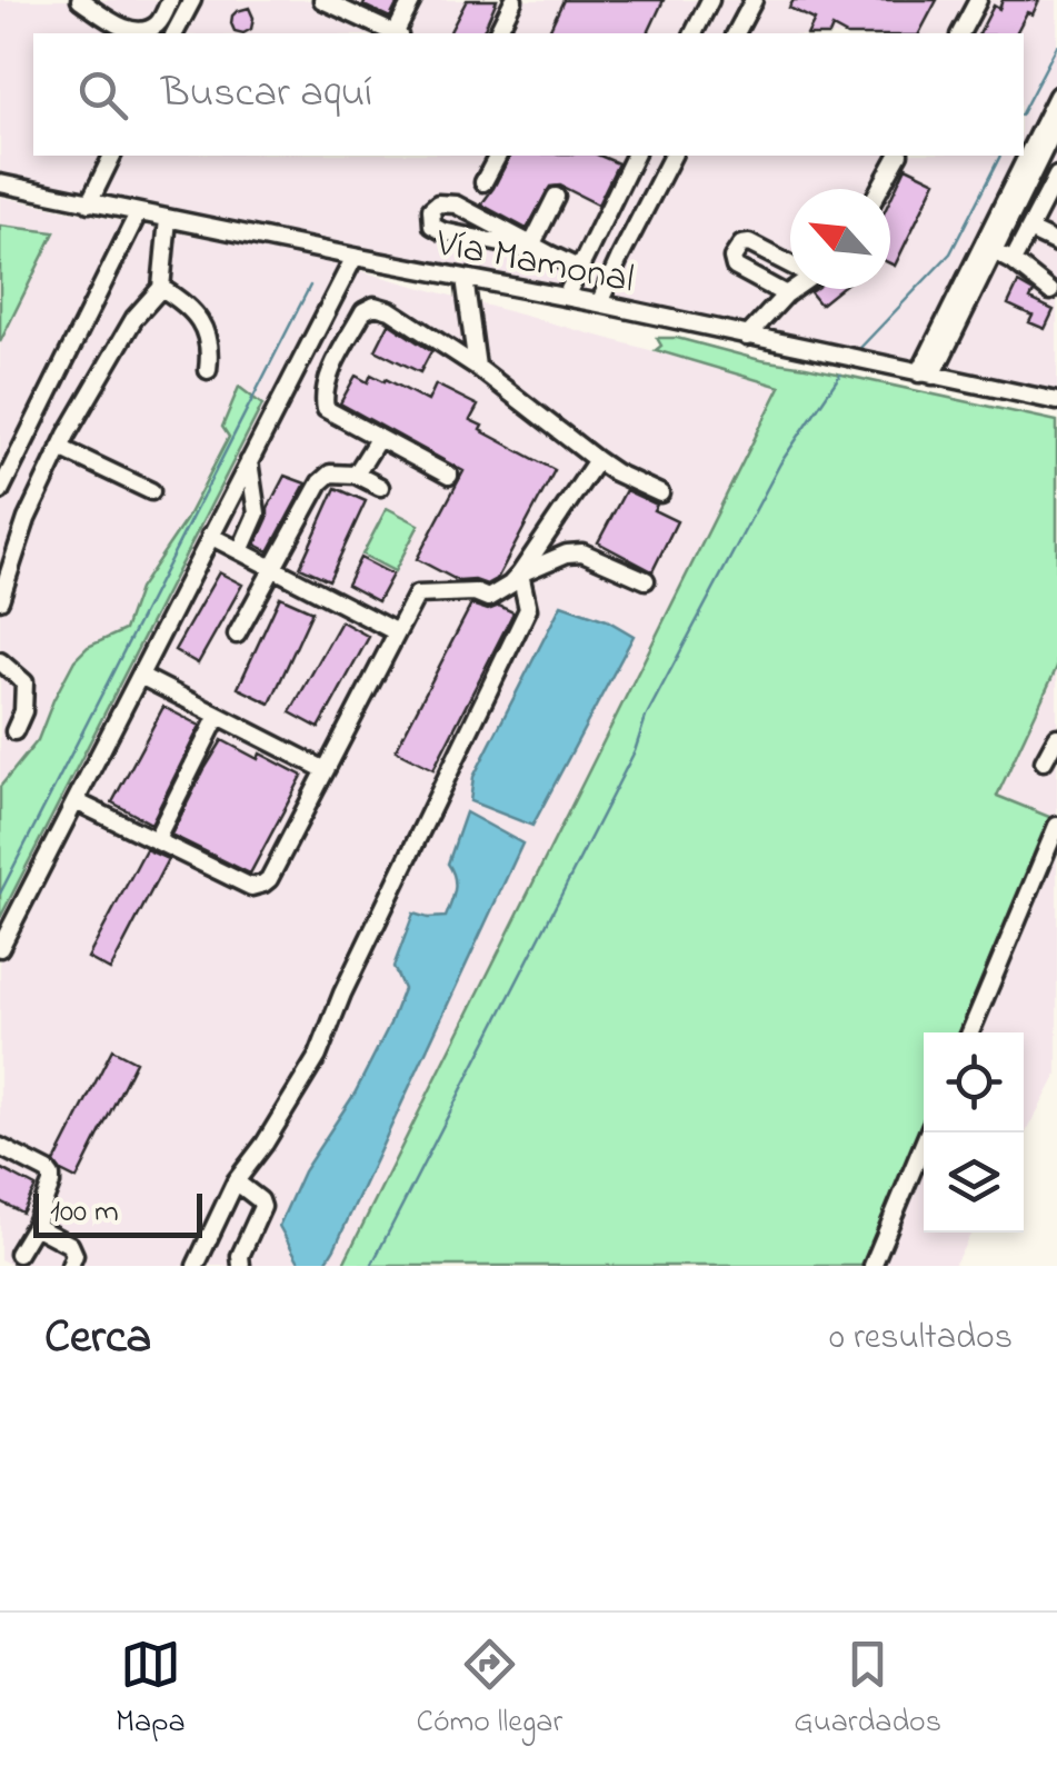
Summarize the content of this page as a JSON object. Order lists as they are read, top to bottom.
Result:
{
  "streets": {
    "street": ["Vía Mamonal"]
  },
  "scale_bar": "100 m",
  "north": "top left",
  "page": {
    "search": "Buscar aquí",
    "scale": "100 m",
    "heading": ["Cerca", "0 resultados"],
    "nav": ["Mapa", "Cómo llegar", "Guardados"]
  }
}
